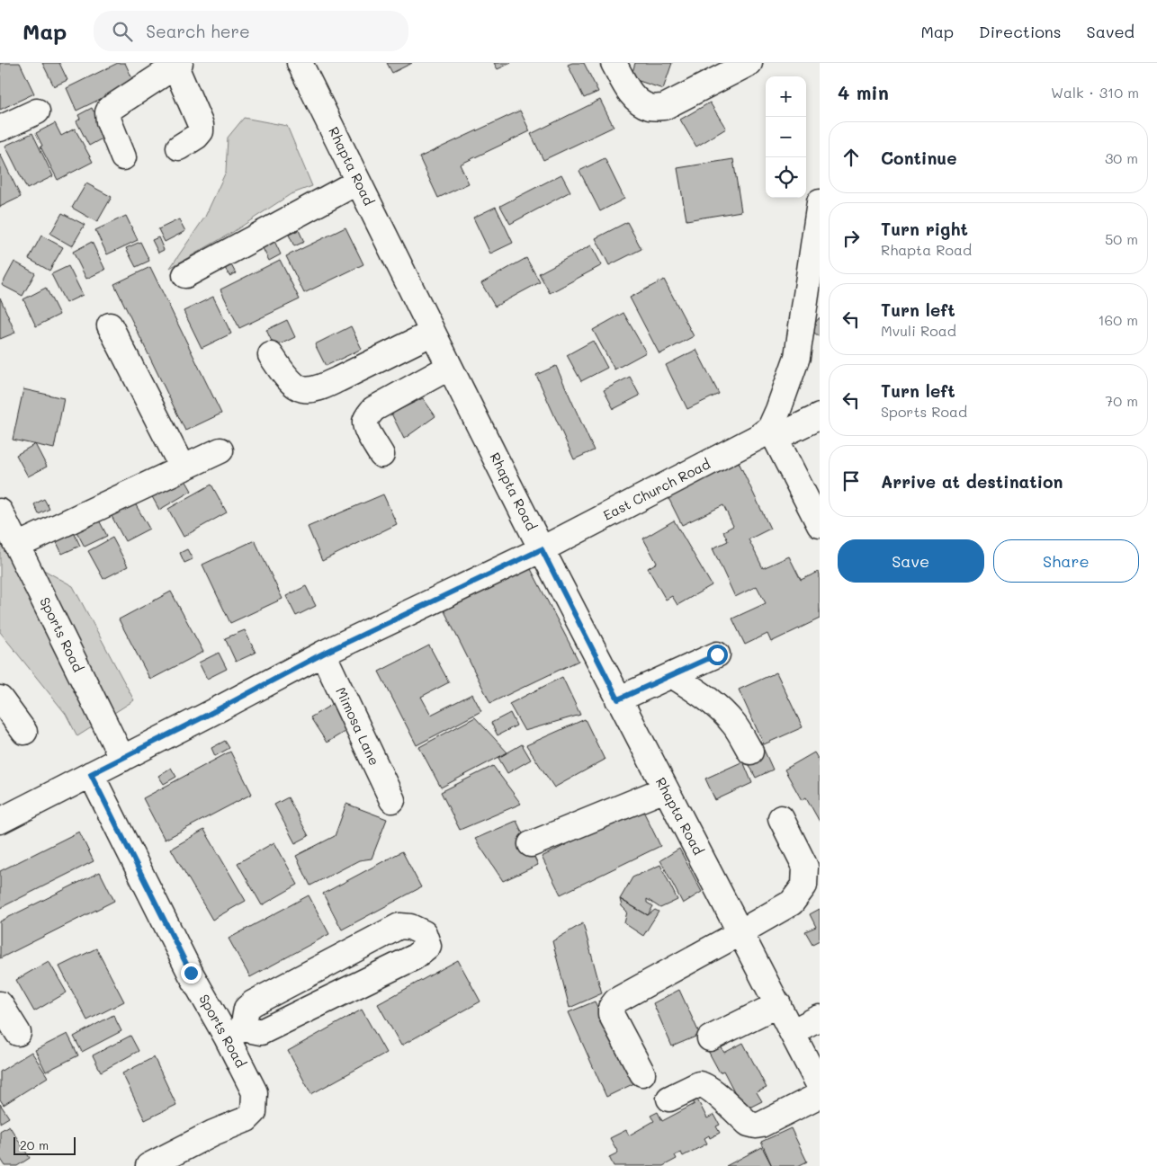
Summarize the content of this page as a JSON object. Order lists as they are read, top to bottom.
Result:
{
  "streets": {
    "street": [
      "Rhapta Road",
      "East Church Road",
      "Sports Road",
      "Mimosa Lane"
    ]
  },
  "crossings": [
    ["Rhapta Road", "East Church Road"],
    ["East Church Road", "Sports Road"],
    ["East Church Road", "Mimosa Lane"]
  ],
  "scale_bar": "20 m",
  "page": {
    "header": "Map",
    "search": "Search here",
    "nav": ["Map", "Directions", "Saved"],
    "heading": ["4 min", "Walk · 310 m"],
    "map_buttons": ["+", "−"],
    "list": [
      ["Continue", "30 m"],
      ["Turn right", "Rhapta Road", "50 m"],
      ["Turn left", "Mvuli Road", "160 m"],
      ["Turn left", "Sports Road", "70 m"],
      "Arrive at destination"
    ],
    "buttons": ["Save", "Share"],
    "scale": "20 m"
  }
}
